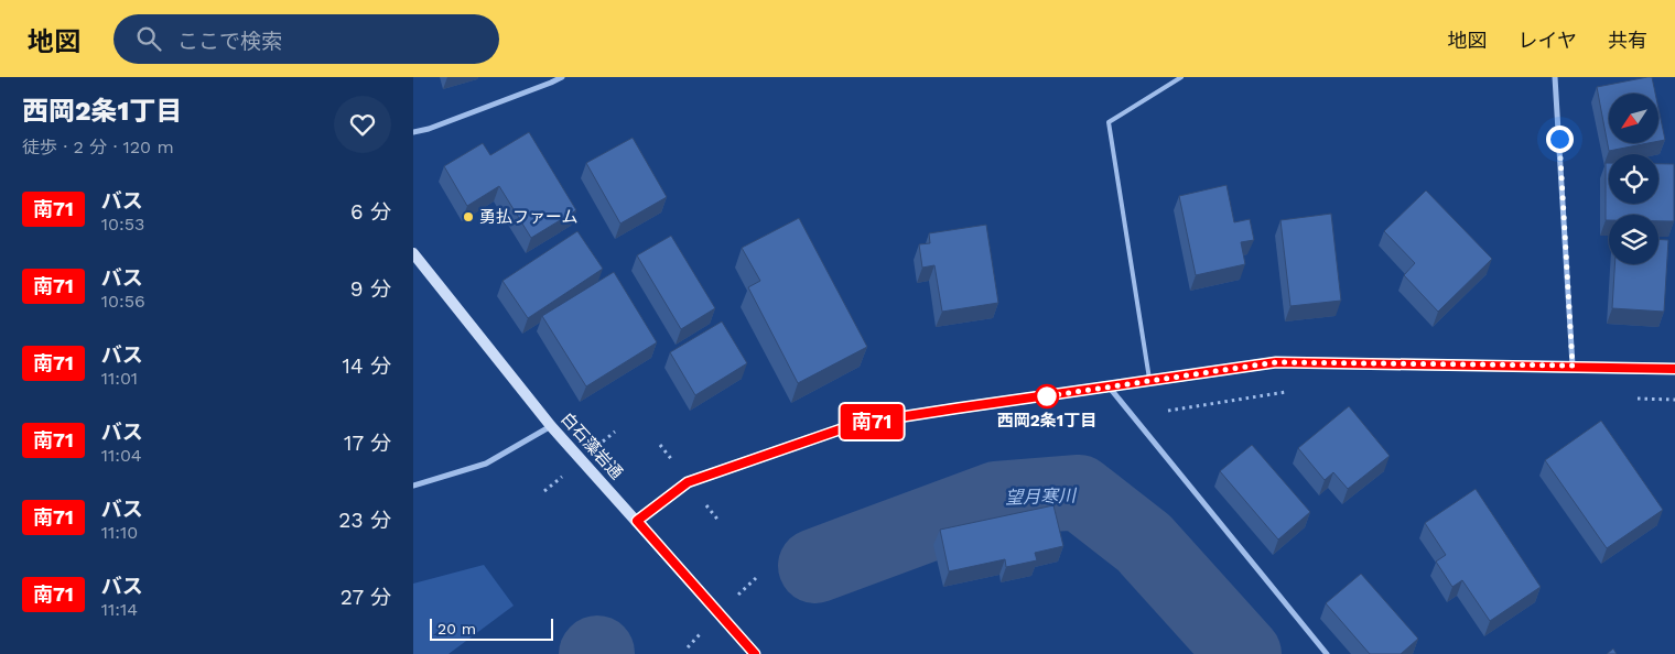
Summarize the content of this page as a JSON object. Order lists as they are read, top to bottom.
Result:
{
  "streets": {
    "street": ["白石藻岩通"]
  },
  "water": ["望月寒川"],
  "places": ["勇払ファーム", "西岡2条1丁目"],
  "lines": ["bus line 南71"],
  "scale_bar": "20 m",
  "north": "bottom left",
  "page": {
    "header": "地図",
    "search": "ここで検索",
    "nav": ["地図", "レイヤ", "共有"],
    "heading": ["西岡2条1丁目", "徒歩 · 2 分 · 120 m"],
    "on_map": "南71",
    "list": [
      {
        "mark": "南71",
        "name": "バス",
        "note": "10:53",
        "value": "6 分"
      },
      {
        "mark": "南71",
        "name": "バス",
        "note": "10:56",
        "value": "9 分"
      },
      {
        "mark": "南71",
        "name": "バス",
        "note": "11:01",
        "value": "14 分"
      },
      {
        "mark": "南71",
        "name": "バス",
        "note": "11:04",
        "value": "17 分"
      },
      {
        "mark": "南71",
        "name": "バス",
        "note": "11:10",
        "value": "23 分"
      },
      {
        "mark": "南71",
        "name": "バス",
        "note": "11:14",
        "value": "27 分"
      }
    ],
    "scale": "20 m"
  }
}
